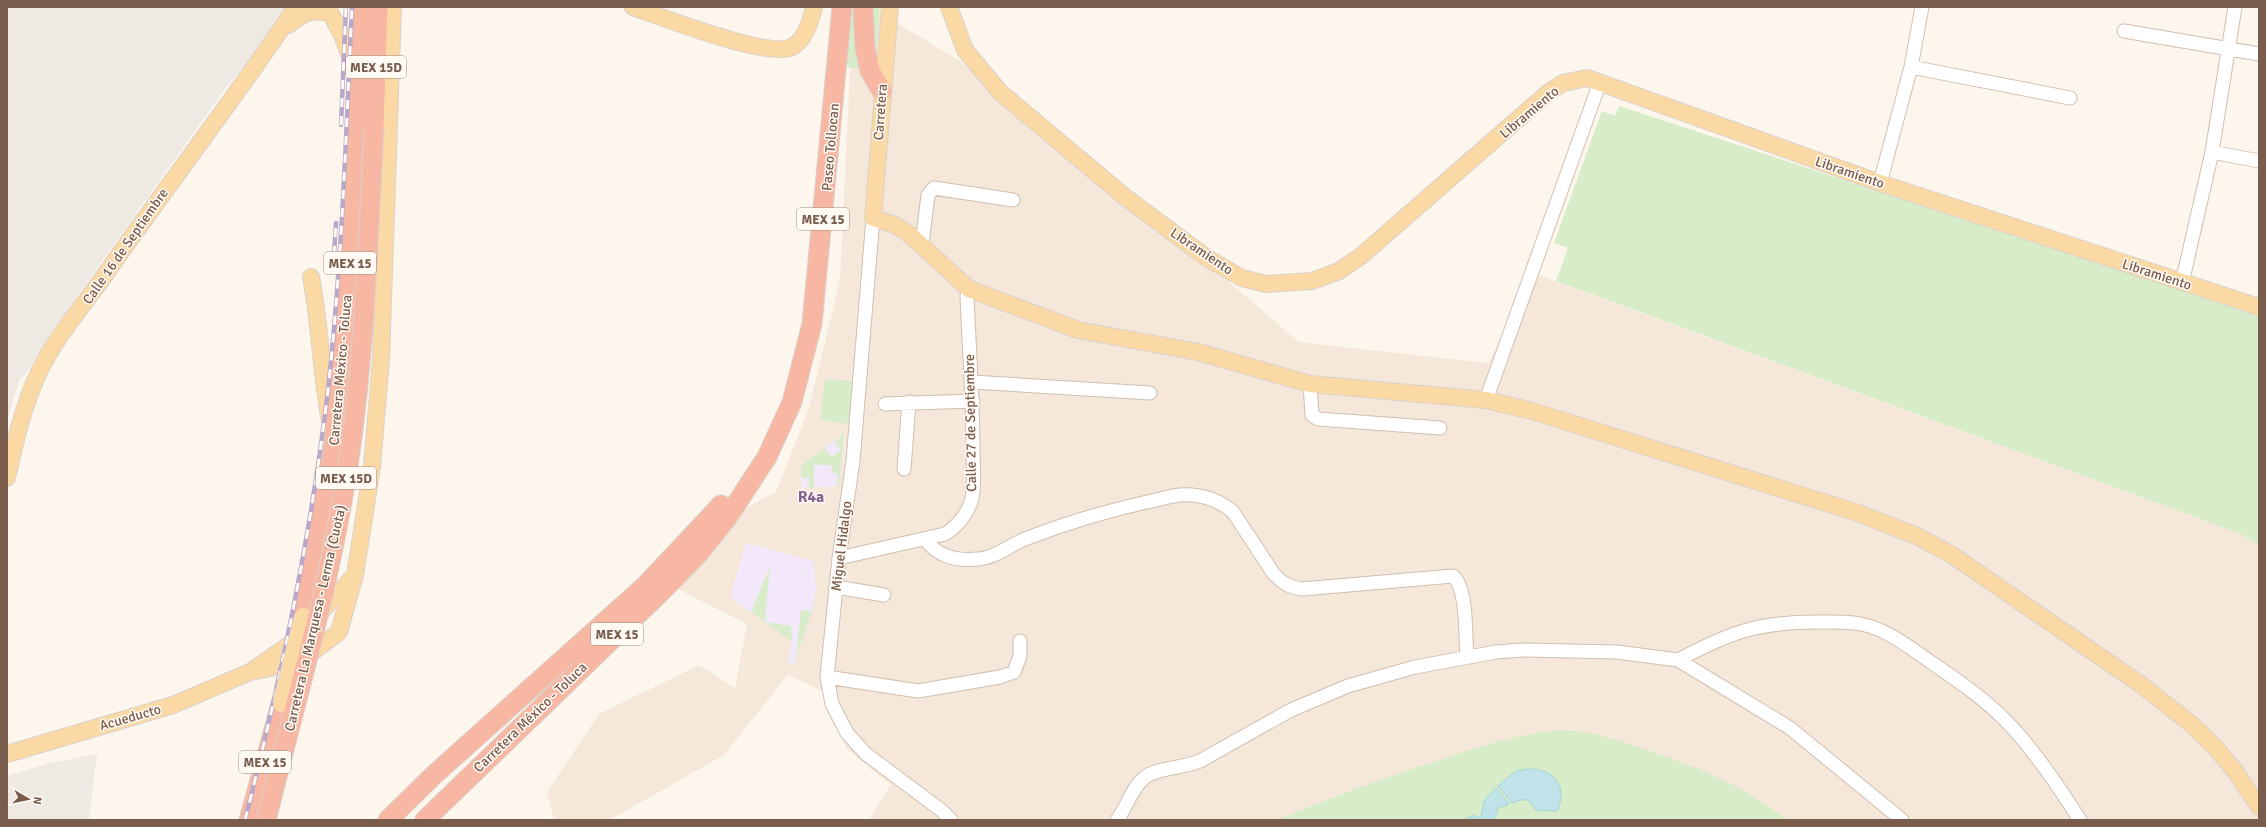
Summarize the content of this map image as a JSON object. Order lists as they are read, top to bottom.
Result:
{
  "streets": {
    "highway": [
      "MEX 15D",
      "Paseo Tollocan",
      "MEX 15",
      "Carretera México - Toluca",
      "Carretera La Marquesa - Lerma (Cuota)"
    ],
    "main road": [
      "Carretera",
      "Libramiento",
      "Calle 16 de Septiembre",
      "Acueducto"
    ],
    "street": ["Calle 27 de Septiembre", "Miguel Hidalgo"]
  },
  "crossings": [
    ["Carretera", "Miguel Hidalgo"],
    ["Paseo Tollocan", "Carretera México - Toluca"],
    ["Calle 27 de Septiembre", "Miguel Hidalgo"]
  ],
  "districts": ["R4a"],
  "north": "right"
}
